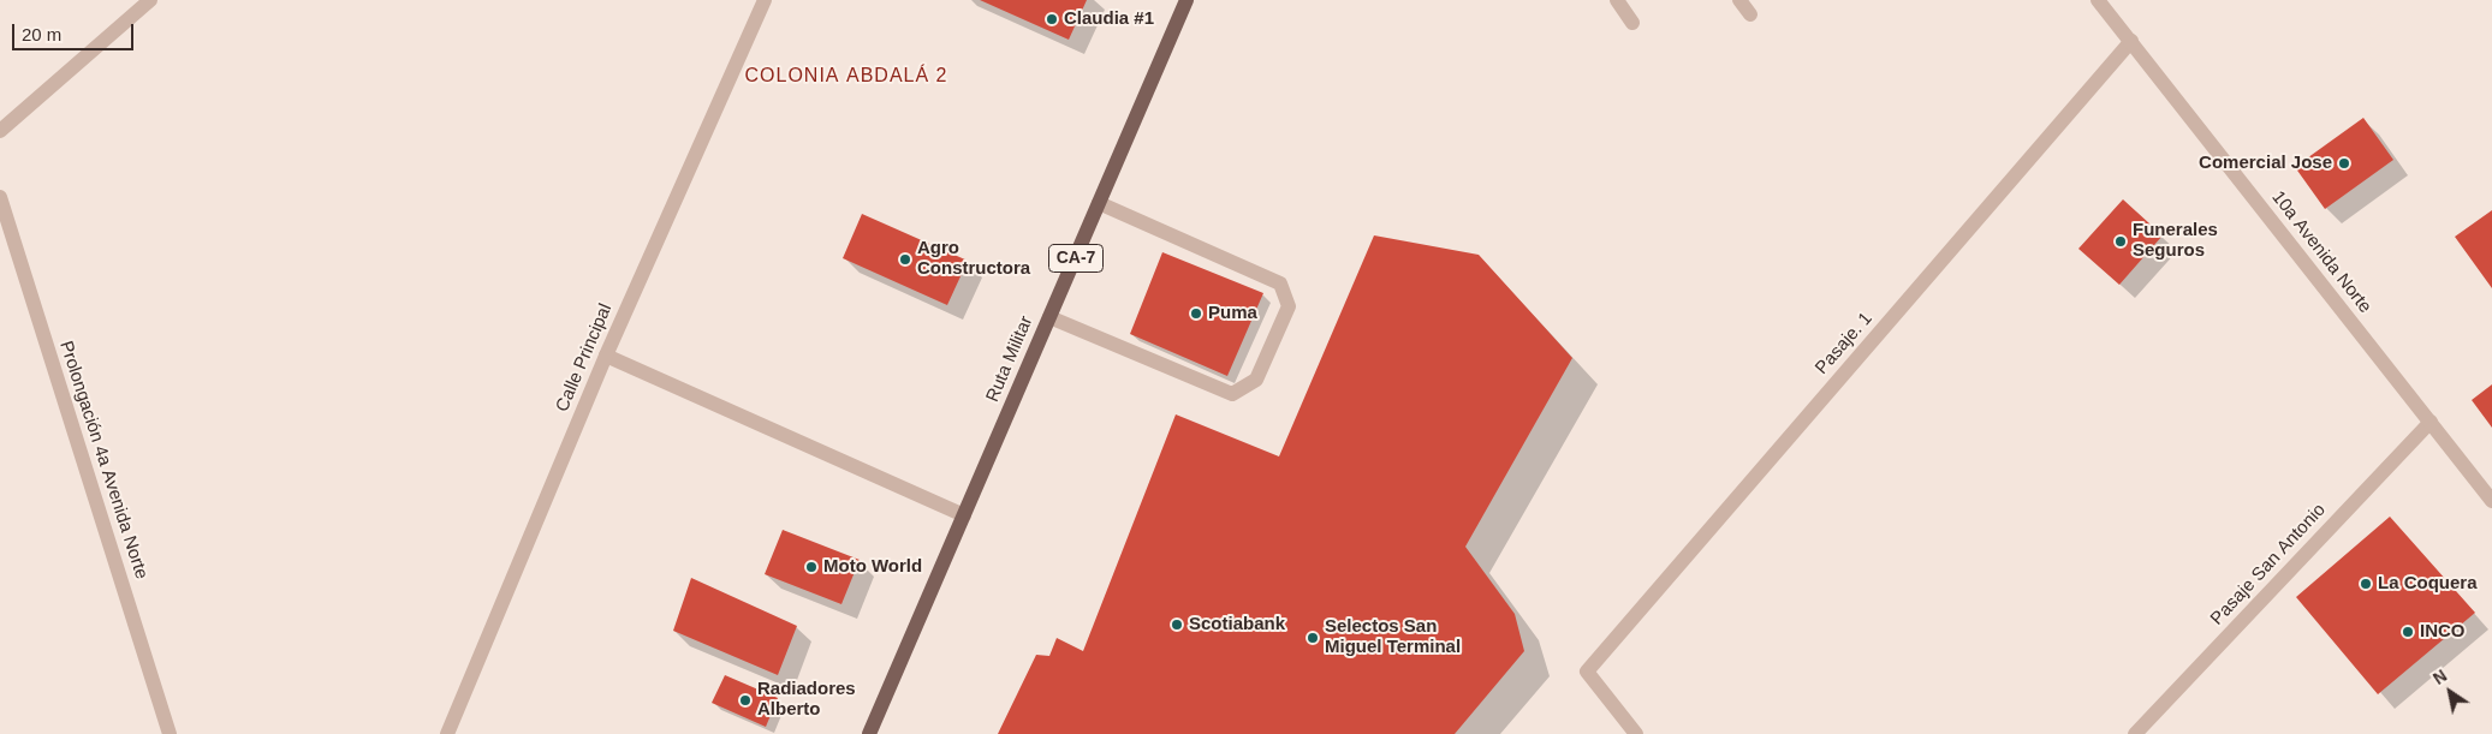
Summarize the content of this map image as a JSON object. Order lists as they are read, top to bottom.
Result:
{
  "streets": {
    "main road": ["CA-7", "Ruta Militar"],
    "street": [
      "10a Avenida Norte",
      "Pasaje. 1",
      "Calle Principal",
      "Prolongación 4a Avenida Norte",
      "Pasaje San Antonio"
    ]
  },
  "crossings": [
    ["10a Avenida Norte", "Pasaje. 1"],
    ["10a Avenida Norte", "Pasaje San Antonio"]
  ],
  "districts": ["COLONIA ABDALÁ 2"],
  "places": [
    "Claudia #1",
    "Comercial Jose",
    "Funerales Seguros",
    "Agro Constructora",
    "Puma",
    "Moto World",
    "La Coquera",
    "Scotiabank",
    "INCO",
    "Selectos San Miguel Terminal",
    "Radiadores Alberto"
  ],
  "scale_bar": "20 m",
  "north": "top left"
}
